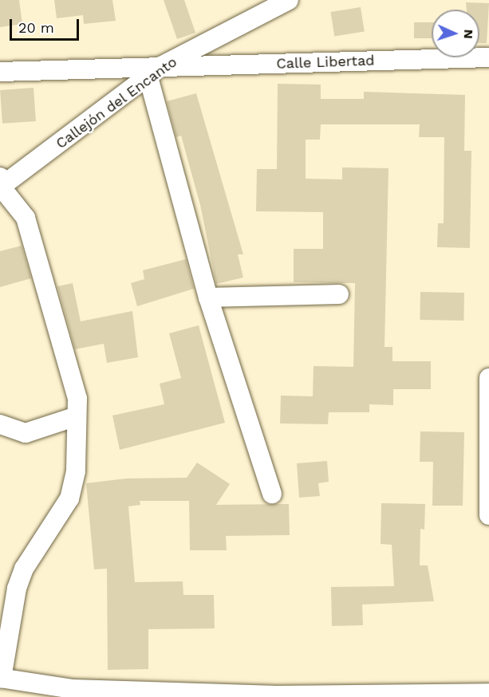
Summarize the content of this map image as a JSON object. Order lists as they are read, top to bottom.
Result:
{
  "streets": {
    "street": ["Calle Libertad", "Callejón del Encanto"]
  },
  "crossings": [
    ["Calle Libertad", "Callejón del Encanto"]
  ],
  "scale_bar": "20 m",
  "north": "right"
}
